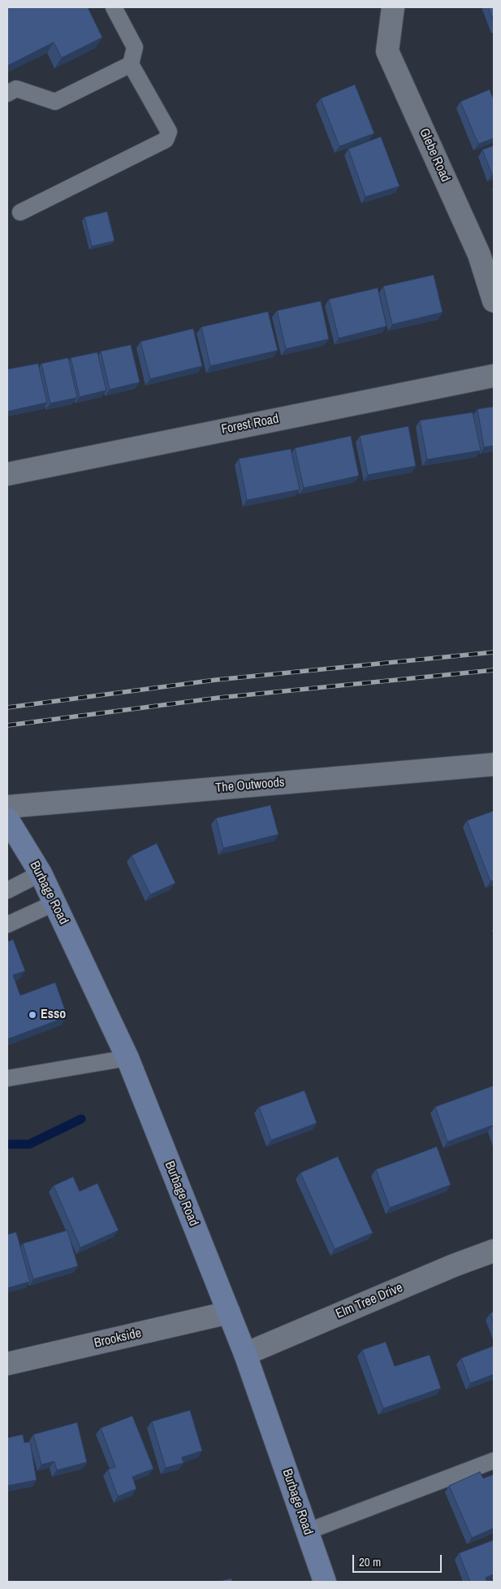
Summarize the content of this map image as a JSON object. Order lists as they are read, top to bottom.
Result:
{
  "streets": {
    "main road": ["Burbage Road"],
    "street": [
      "Glebe Road",
      "Forest Road",
      "The Outwoods",
      "Elm Tree Drive",
      "Brookside"
    ]
  },
  "crossings": [
    ["Burbage Road", "Elm Tree Drive"],
    ["Burbage Road", "Brookside"]
  ],
  "places": ["Esso"],
  "scale_bar": "20 m"
}
